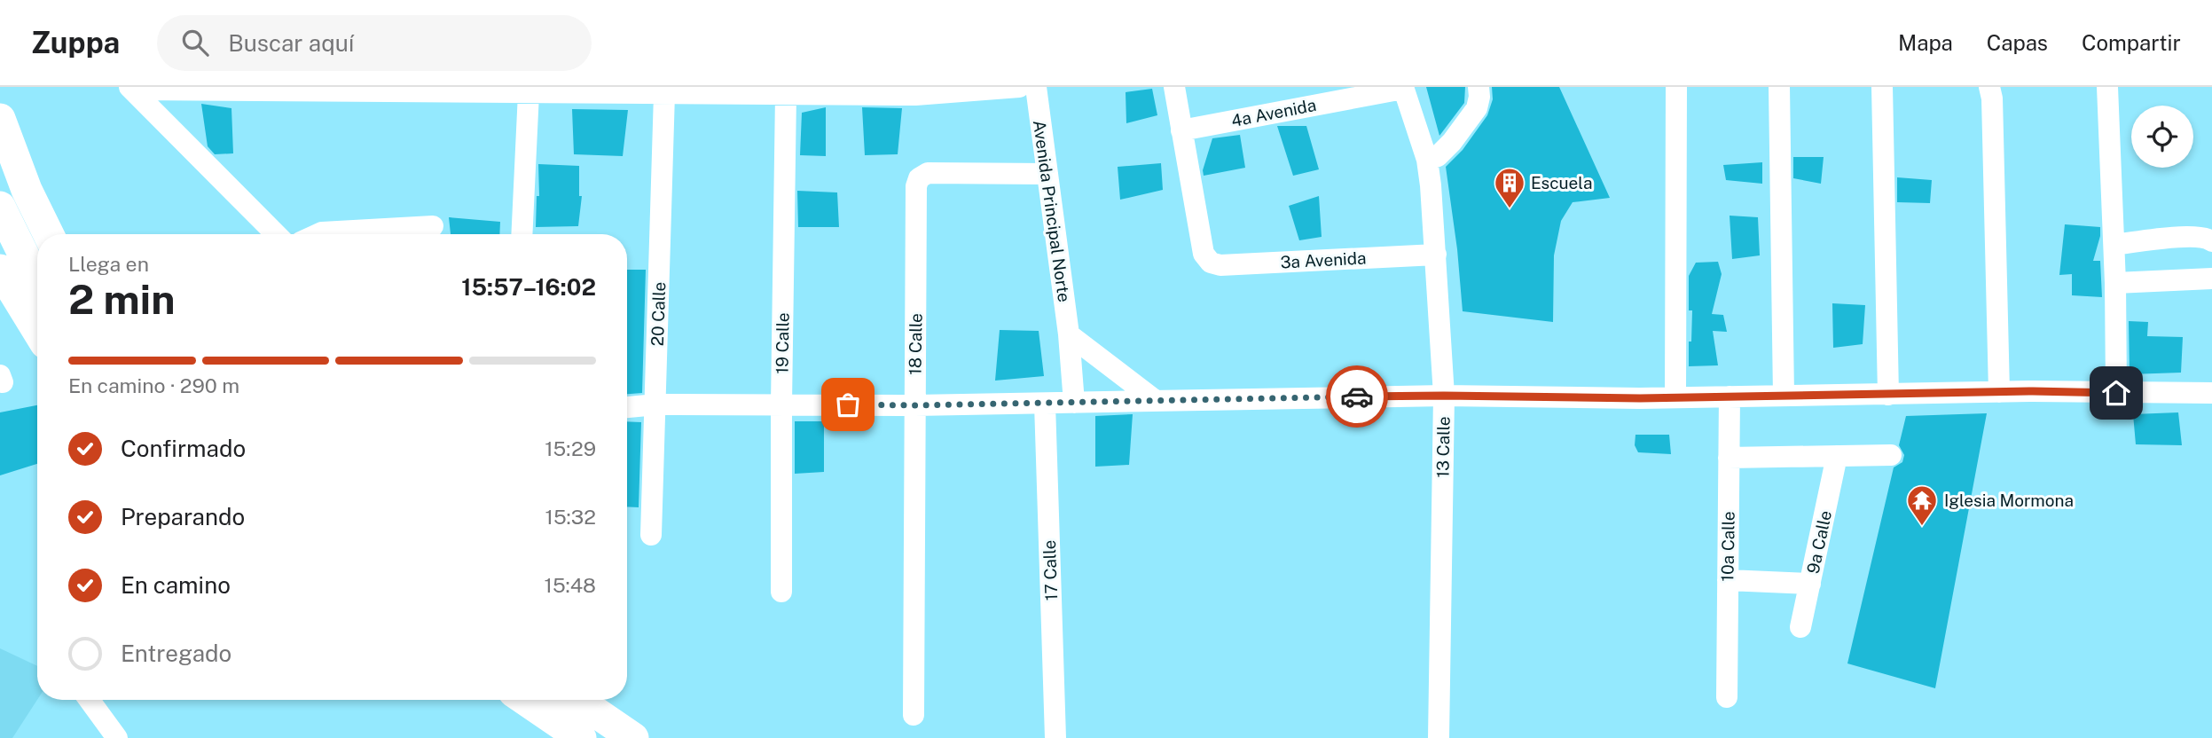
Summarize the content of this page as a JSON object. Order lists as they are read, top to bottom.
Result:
{
  "streets": {
    "street": [
      "4a Avenida",
      "Avenida Principal Norte",
      "3a Avenida",
      "20 Calle",
      "19 Calle",
      "18 Calle",
      "13 Calle",
      "9a Calle",
      "10a Calle",
      "17 Calle"
    ]
  },
  "crossings": [
    ["4a Avenida", "3a Avenida"],
    ["4a Avenida", "13 Calle"],
    ["Avenida Principal Norte", "18 Calle"],
    ["3a Avenida", "13 Calle"]
  ],
  "places": {
    "building": ["Escuela"],
    "temple": ["Iglesia Mormona"]
  },
  "page": {
    "header": "Zuppa",
    "search": "Buscar aquí",
    "nav": ["Mapa", "Capas", "Compartir"],
    "heading": ["2 min", "Llega en", "15:57–16:02"],
    "bar": "En camino · 290 m",
    "list": [
      ["Confirmado", "15:29"],
      ["Preparando", "15:32"],
      ["En camino", "15:48"],
      "Entregado"
    ]
  }
}
